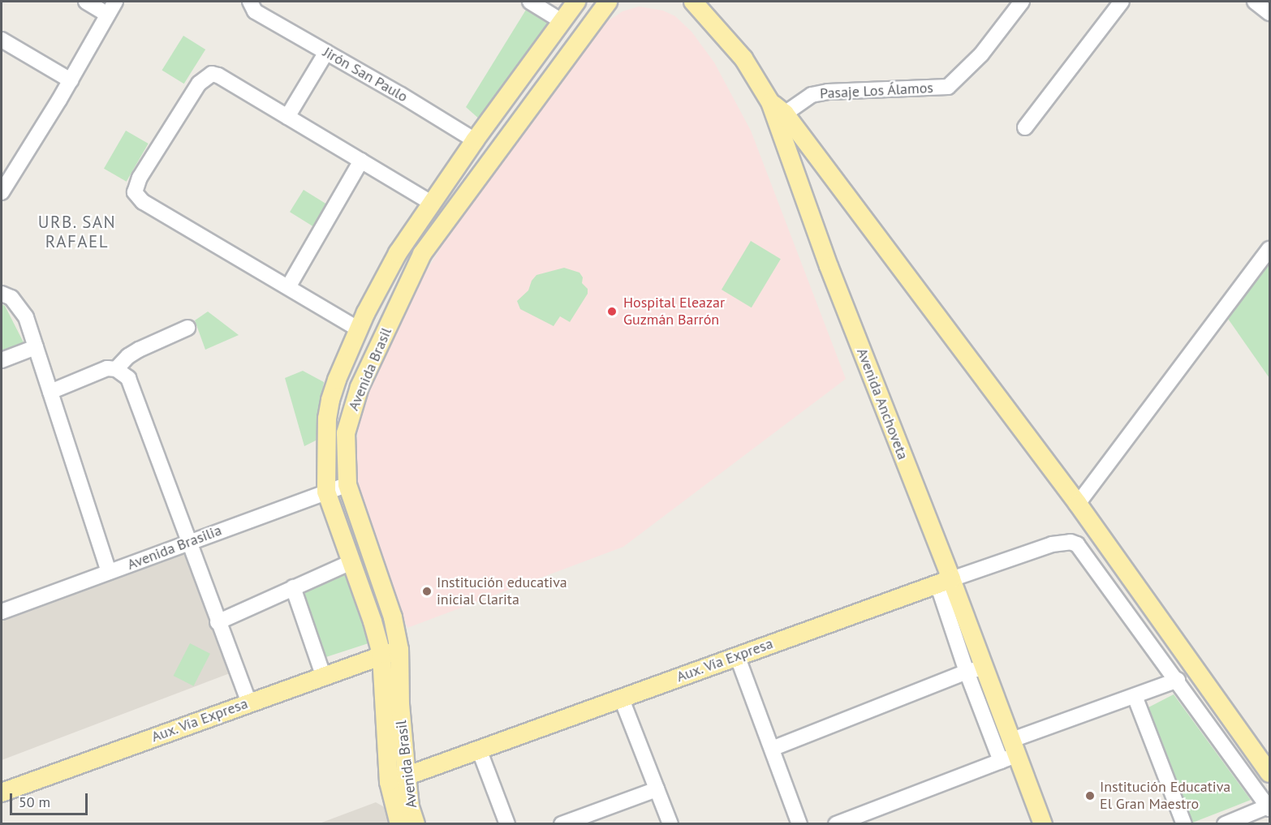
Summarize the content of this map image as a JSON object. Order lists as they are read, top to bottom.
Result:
{
  "streets": {
    "main road": ["Avenida Brasil", "Avenida Anchoveta", "Aux. Vía Expresa"],
    "street": ["Jirón San Paulo", "Pasaje Los Álamos", "Avenida Brasilia"]
  },
  "crossings": [
    ["Jirón San Paulo", "Avenida Brasil"],
    ["Avenida Brasil", "Avenida Brasilia"],
    ["Avenida Brasil", "Aux. Vía Expresa"],
    ["Avenida Anchoveta", "Aux. Vía Expresa"]
  ],
  "districts": ["URB. SAN RAFAEL"],
  "places": ["Hospital Eleazar Guzmán Barrón", "Institución educativa inicial Clarita", "Institución Educativa El Gran Maestro"],
  "scale_bar": "50 m"
}
